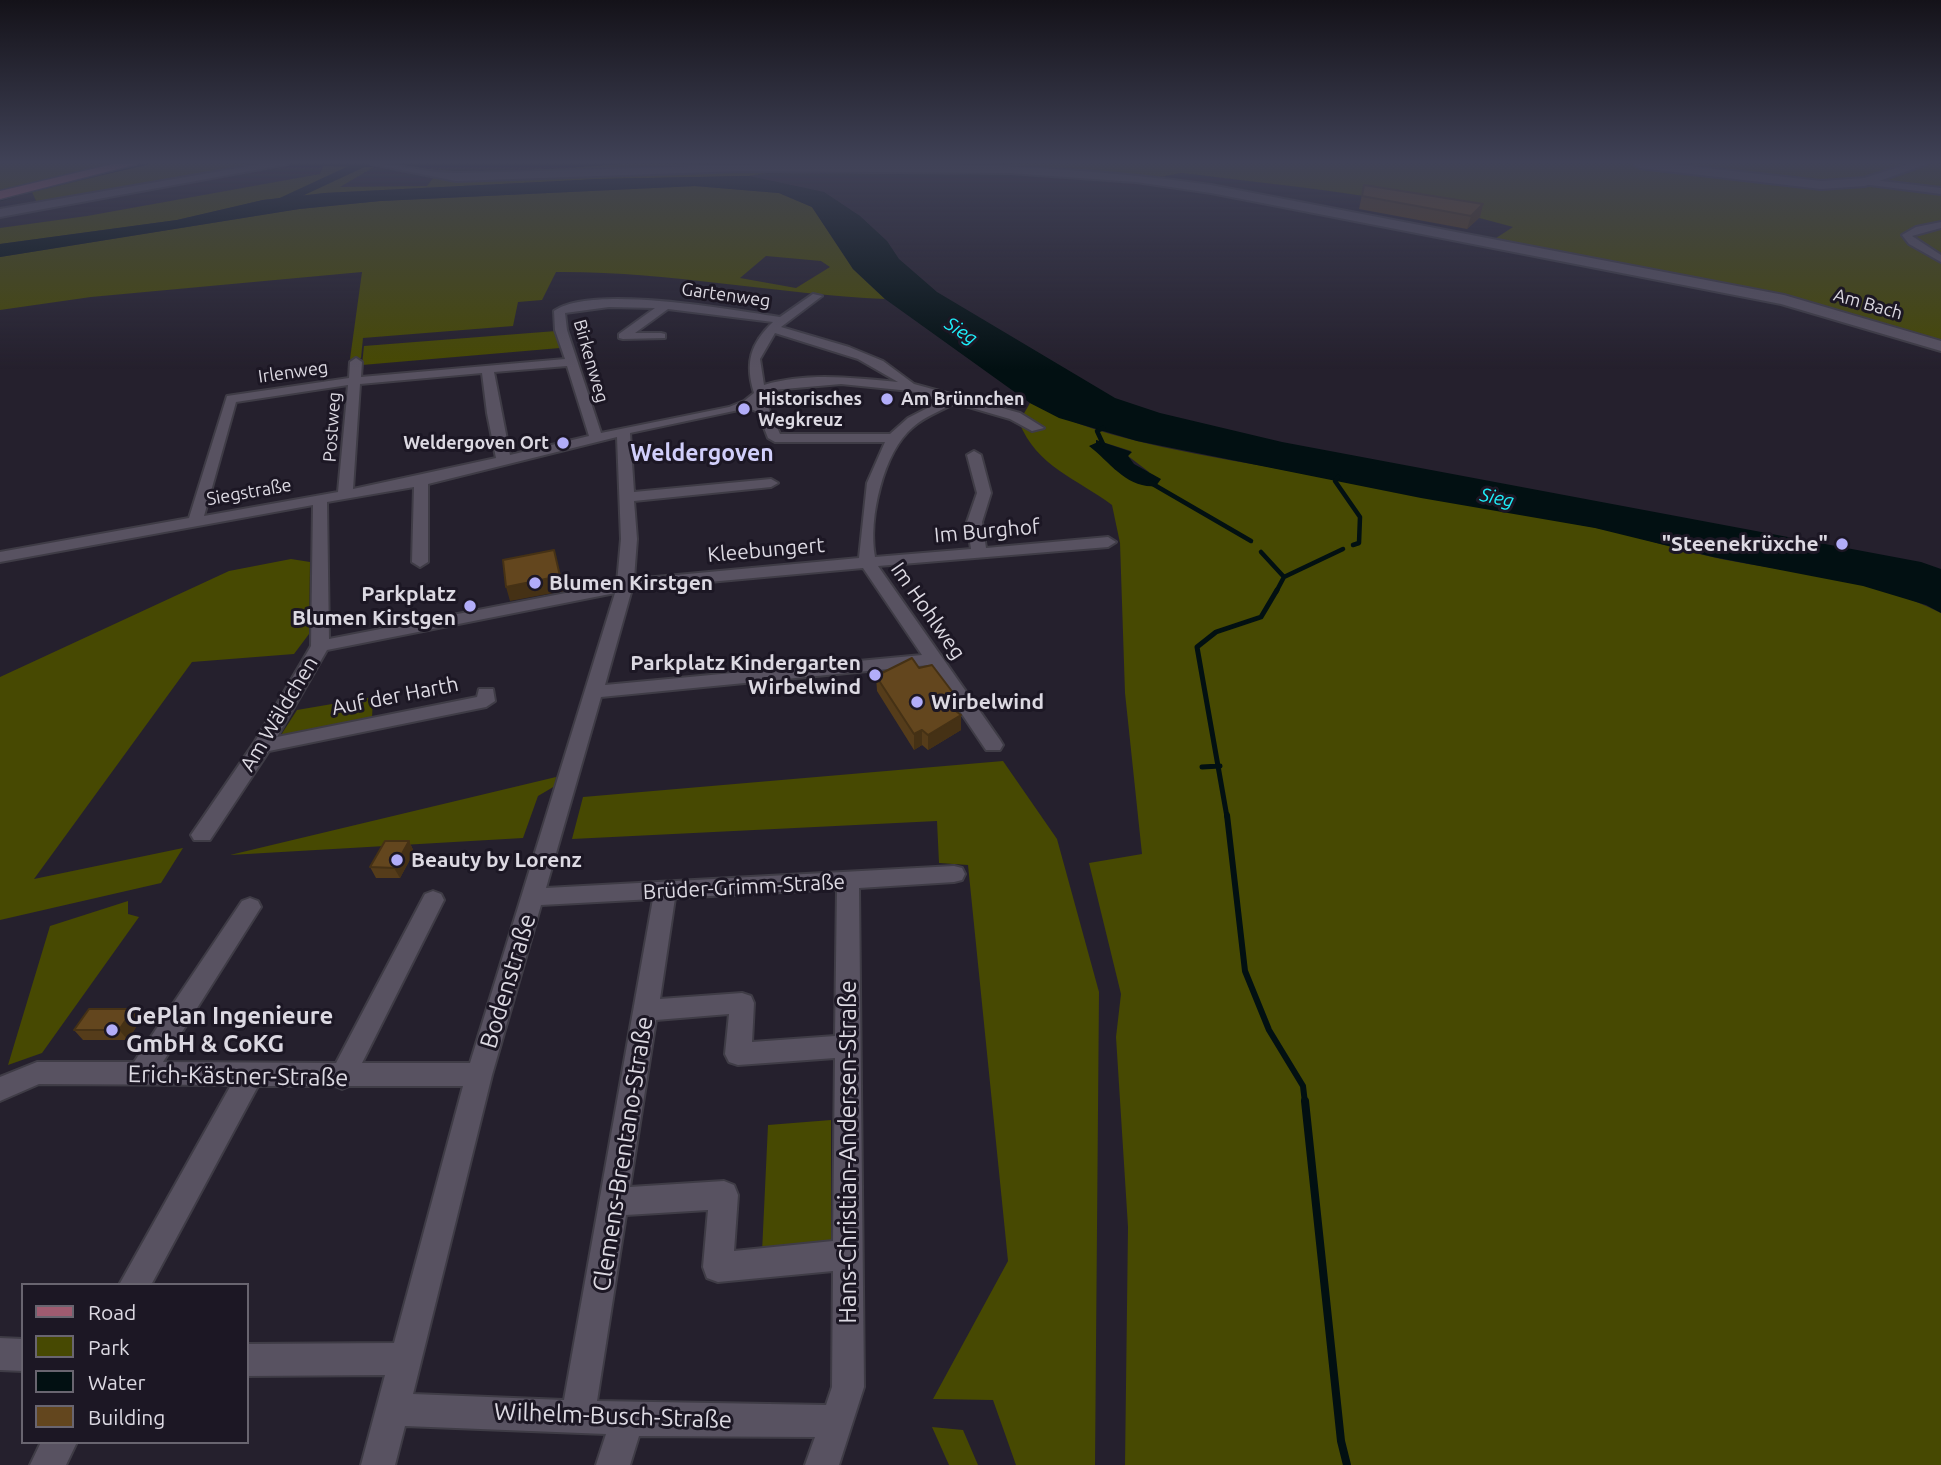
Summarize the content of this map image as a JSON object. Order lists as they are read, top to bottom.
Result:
{
  "streets": {
    "street": [
      "Gartenweg",
      "Am Bach",
      "Birkenweg",
      "Irlenweg",
      "Postweg",
      "Siegstraße",
      "Im Burghof",
      "Kleebungert",
      "Im Hohlweg",
      "Auf der Harth",
      "Am Wäldchen",
      "Brüder-Grimm-Straße",
      "Bodenstraße",
      "Erich-Kästner-Straße",
      "Hans-Christian-Andersen-Straße",
      "Clemens-Brentano-Straße",
      "Wilhelm-Busch-Straße"
    ]
  },
  "crossings": [
    ["Gartenweg", "Birkenweg"],
    ["Birkenweg", "Irlenweg"],
    ["Birkenweg", "Siegstraße"],
    ["Irlenweg", "Postweg"],
    ["Irlenweg", "Siegstraße"],
    ["Postweg", "Siegstraße"],
    ["Siegstraße", "Am Wäldchen"],
    ["Siegstraße", "Bodenstraße"],
    ["Im Burghof", "Kleebungert"],
    ["Im Burghof", "Im Hohlweg"],
    ["Kleebungert", "Im Hohlweg"],
    ["Kleebungert", "Am Wäldchen"],
    ["Kleebungert", "Bodenstraße"],
    ["Auf der Harth", "Am Wäldchen"],
    ["Brüder-Grimm-Straße", "Bodenstraße"],
    ["Brüder-Grimm-Straße", "Hans-Christian-Andersen-Straße"],
    ["Brüder-Grimm-Straße", "Clemens-Brentano-Straße"],
    ["Bodenstraße", "Erich-Kästner-Straße"],
    ["Bodenstraße", "Wilhelm-Busch-Straße"],
    ["Hans-Christian-Andersen-Straße", "Wilhelm-Busch-Straße"],
    ["Clemens-Brentano-Straße", "Wilhelm-Busch-Straße"]
  ],
  "districts": ["Weldergoven"],
  "water": ["Sieg"],
  "places": [
    "Am Brünnchen",
    "Historisches Wegkreuz",
    "Weldergoven Ort",
    "\"Steenekrüxche\"",
    "Blumen Kirstgen",
    "Parkplatz Blumen Kirstgen",
    "Parkplatz Kindergarten Wirbelwind",
    "Wirbelwind",
    "Beauty by Lorenz",
    "GePlan Ingenieure GmbH & CoKG"
  ],
  "legend": [
    "Road",
    "Park",
    "Water",
    "Building"
  ]
}
